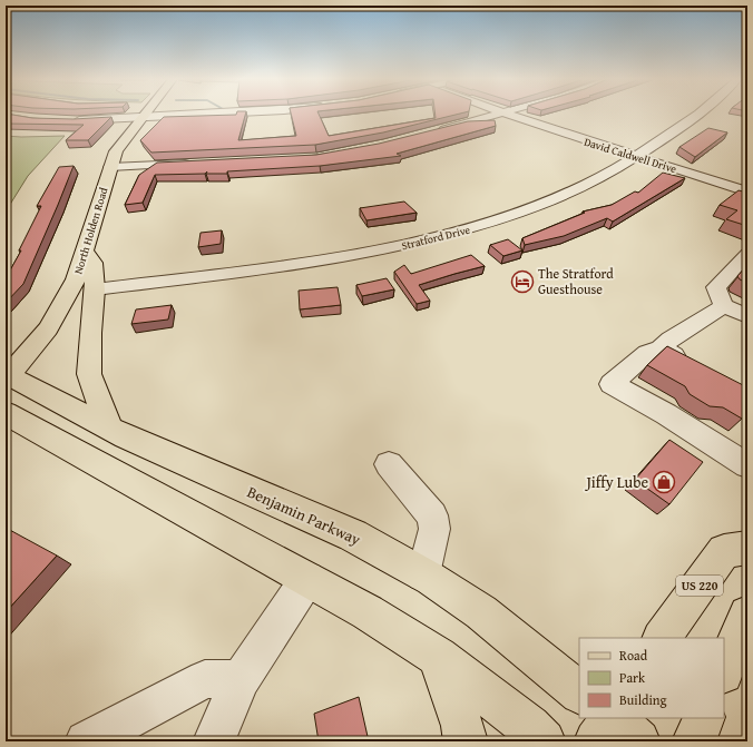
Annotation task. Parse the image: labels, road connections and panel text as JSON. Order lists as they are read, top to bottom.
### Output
{
  "streets": {
    "main road": ["North Holden Road", "Benjamin Parkway", "US 220"],
    "street": ["David Caldwell Drive", "Stratford Drive"]
  },
  "crossings": [
    ["David Caldwell Drive", "Stratford Drive"],
    ["North Holden Road", "Benjamin Parkway"]
  ],
  "places": {
    "hotel": ["The Stratford Guesthouse"],
    "shop": ["Jiffy Lube"]
  },
  "legend": ["Road", "Park", "Building"]
}
